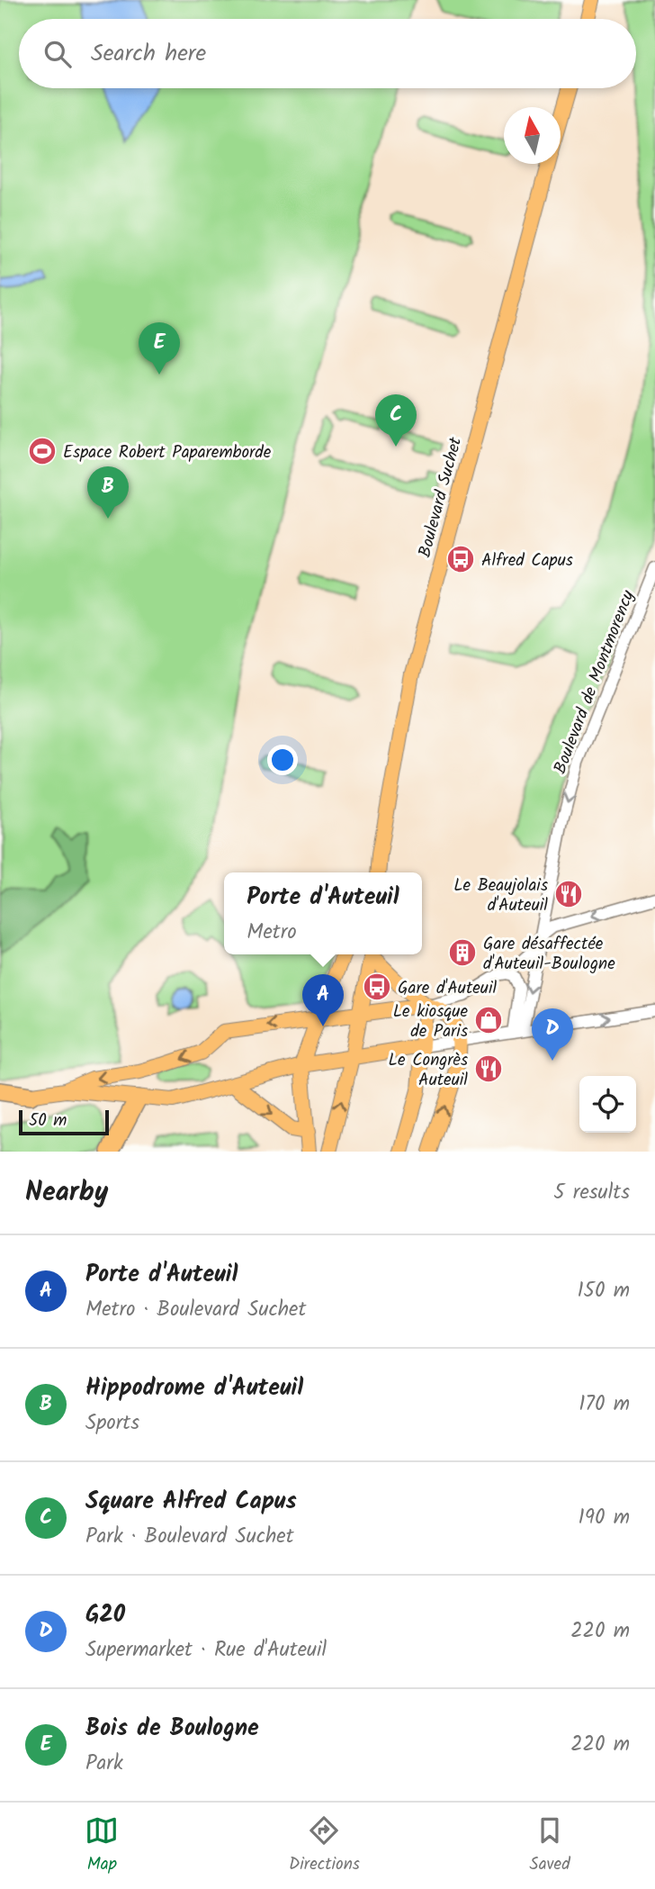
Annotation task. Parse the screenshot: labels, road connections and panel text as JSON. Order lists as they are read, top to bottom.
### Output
{
  "streets": {
    "main road": ["Boulevard Suchet"],
    "street": ["Boulevard de Montmorency"]
  },
  "one_way": ["Boulevard de Montmorency"],
  "places": {
    "sports": ["Espace Robert Paparemborde"],
    "bus stop": ["Alfred Capus", "Gare d'Auteuil"],
    "restaurant": ["Le Beaujolais d'Auteuil", "Le Congrès Auteuil"],
    "building": ["Gare désaffectée d'Auteuil-Boulogne"],
    "shop": ["Le kiosque de Paris"]
  },
  "scale_bar": "50 m",
  "north": "top",
  "page": {
    "search": "Search here",
    "pins": [
      "E",
      "C",
      "B",
      "A",
      "D"
    ],
    "popup": ["Porte d'Auteuil", "Metro"],
    "scale": "50 m",
    "heading": ["Nearby", "5 results"],
    "list": [
      {
        "mark": "A",
        "name": "Porte d'Auteuil",
        "note": "Metro · Boulevard Suchet",
        "value": "150 m"
      },
      {
        "mark": "B",
        "name": "Hippodrome d'Auteuil",
        "note": "Sports",
        "value": "170 m"
      },
      {
        "mark": "C",
        "name": "Square Alfred Capus",
        "note": "Park · Boulevard Suchet",
        "value": "190 m"
      },
      {
        "mark": "D",
        "name": "G20",
        "note": "Supermarket · Rue d'Auteuil",
        "value": "220 m"
      },
      {
        "mark": "E",
        "name": "Bois de Boulogne",
        "note": "Park",
        "value": "220 m"
      }
    ],
    "nav": ["Map", "Directions", "Saved"]
  }
}
